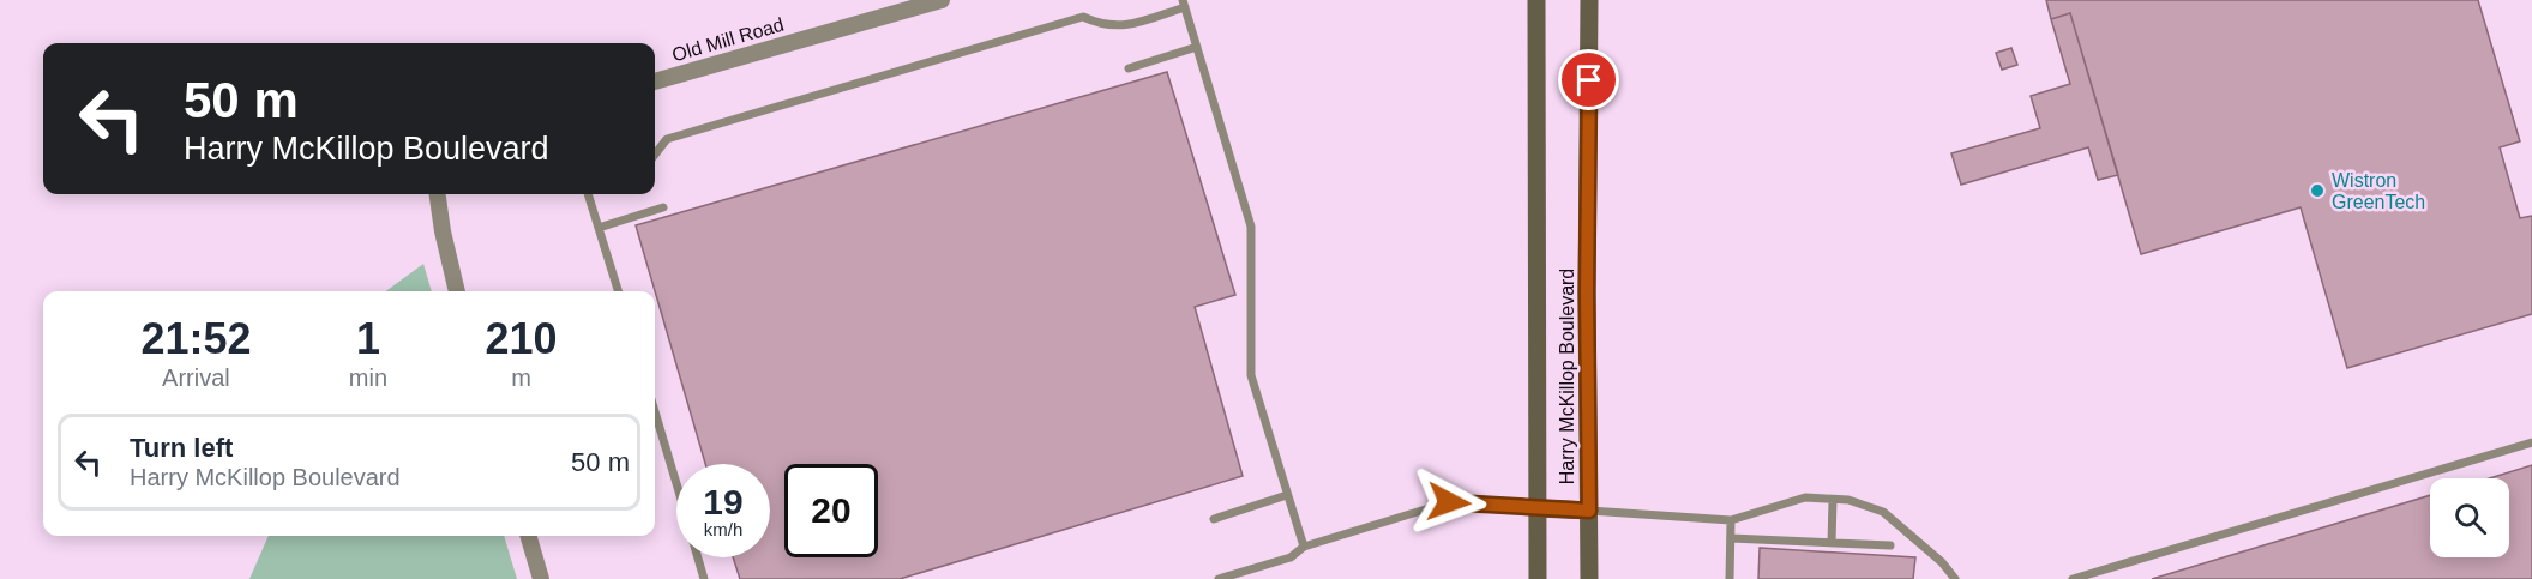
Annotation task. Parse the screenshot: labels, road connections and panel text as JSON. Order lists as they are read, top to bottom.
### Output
{
  "streets": {
    "main road": ["Harry McKillop Boulevard"],
    "street": ["Old Mill Road"]
  },
  "places": ["Wistron GreenTech"],
  "page": {
    "turn": ["50 m", "Harry McKillop Boulevard"],
    "eta": [
      "21:52",
      "Arrival",
      "1",
      "min",
      "210",
      "m"
    ],
    "list": [
      {
        "name": "Turn left",
        "note": "Harry McKillop Boulevard",
        "value": "50 m"
      }
    ],
    "speed": "19 km/h",
    "limit": "20"
  }
}
